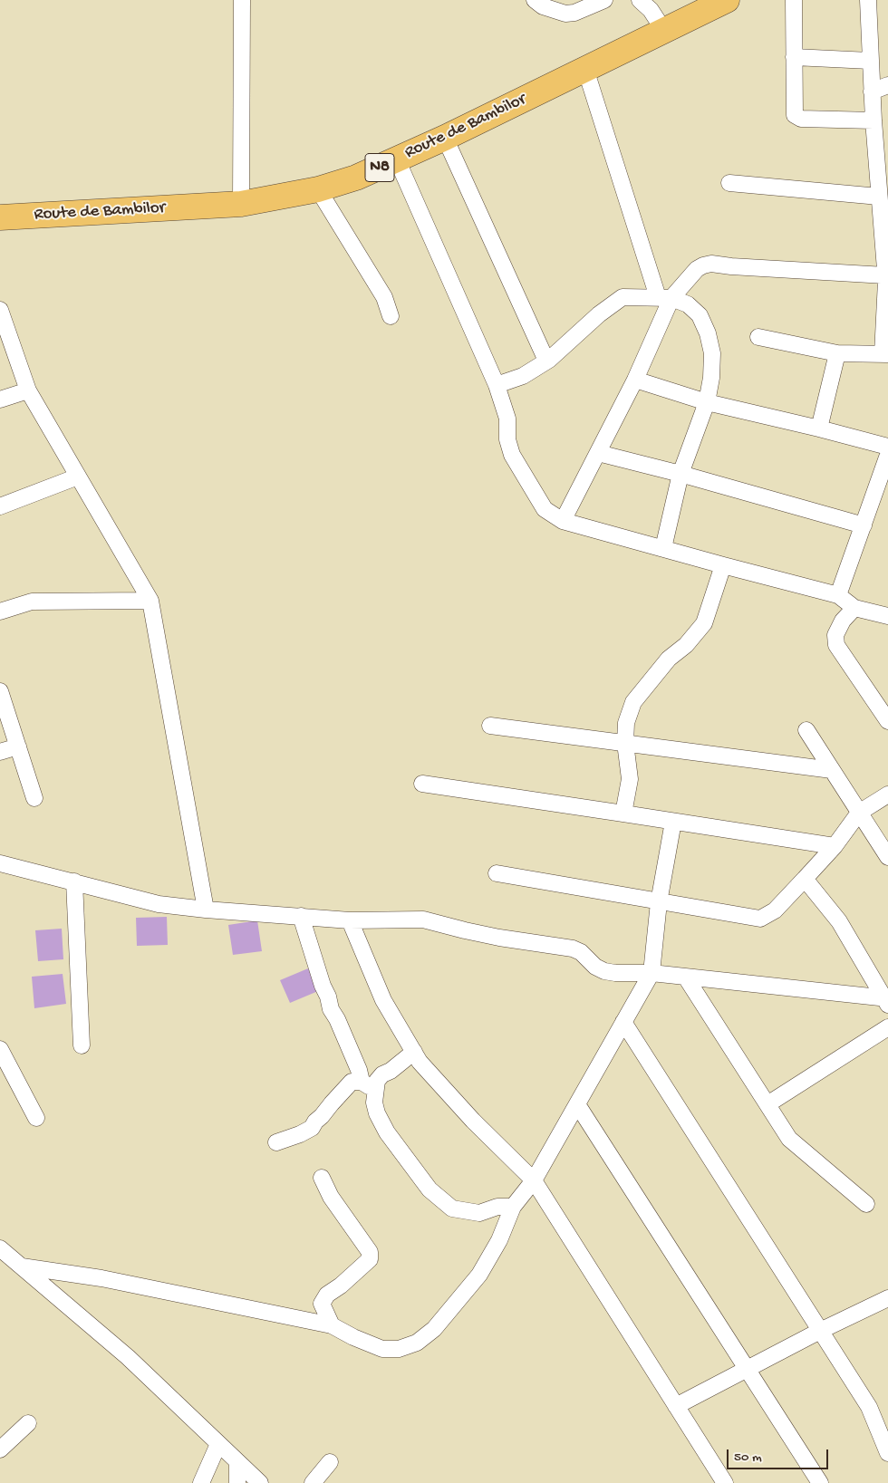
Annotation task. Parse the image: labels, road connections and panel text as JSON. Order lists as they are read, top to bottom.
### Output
{
  "streets": {
    "main road": ["Route de Bambilor", "N8"]
  },
  "scale_bar": "50 m"
}
